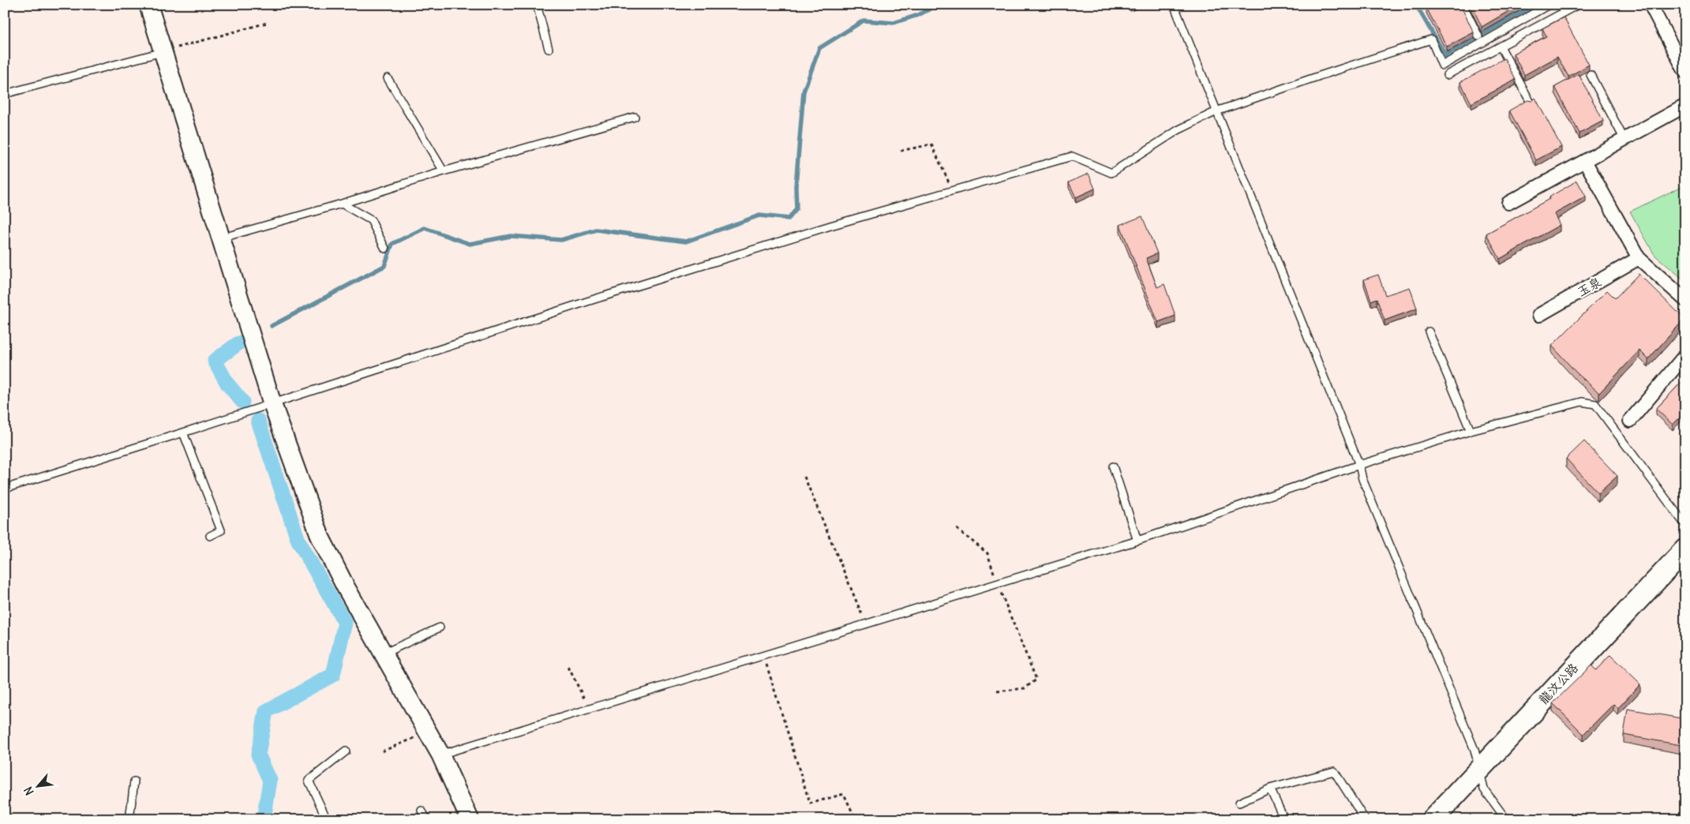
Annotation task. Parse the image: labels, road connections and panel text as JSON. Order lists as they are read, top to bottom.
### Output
{
  "streets": {
    "main road": ["龍汶公路"],
    "street": ["玉泉"]
  },
  "north": "bottom left"
}
